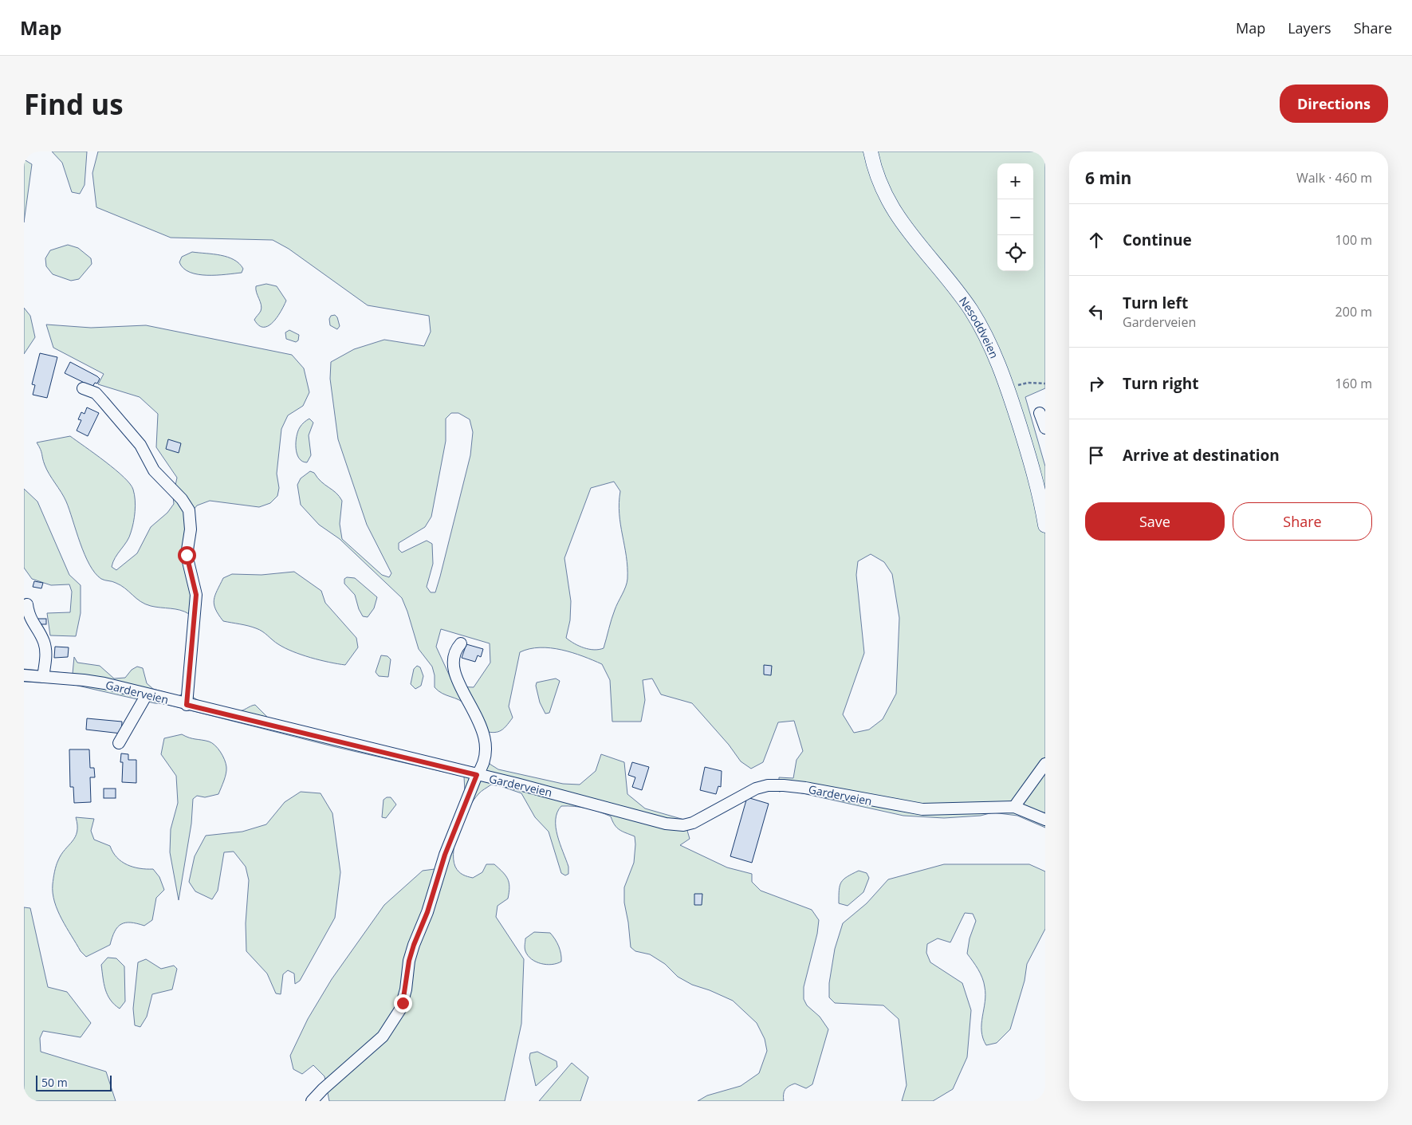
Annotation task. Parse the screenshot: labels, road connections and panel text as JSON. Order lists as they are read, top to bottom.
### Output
{
  "streets": {
    "main road": ["Nesoddveien"],
    "street": ["Garderveien"]
  },
  "scale_bar": "50 m",
  "page": {
    "header": "Map",
    "nav": ["Map", "Layers", "Share"],
    "buttons": [
      "Directions",
      ["Save", "Share"]
    ],
    "title": "Find us",
    "heading": ["6 min", "Walk · 460 m"],
    "map_buttons": ["+", "−"],
    "list": [
      ["Continue", "100 m"],
      ["Turn left", "Garderveien", "200 m"],
      ["Turn right", "160 m"],
      "Arrive at destination"
    ],
    "scale": "50 m"
  }
}
